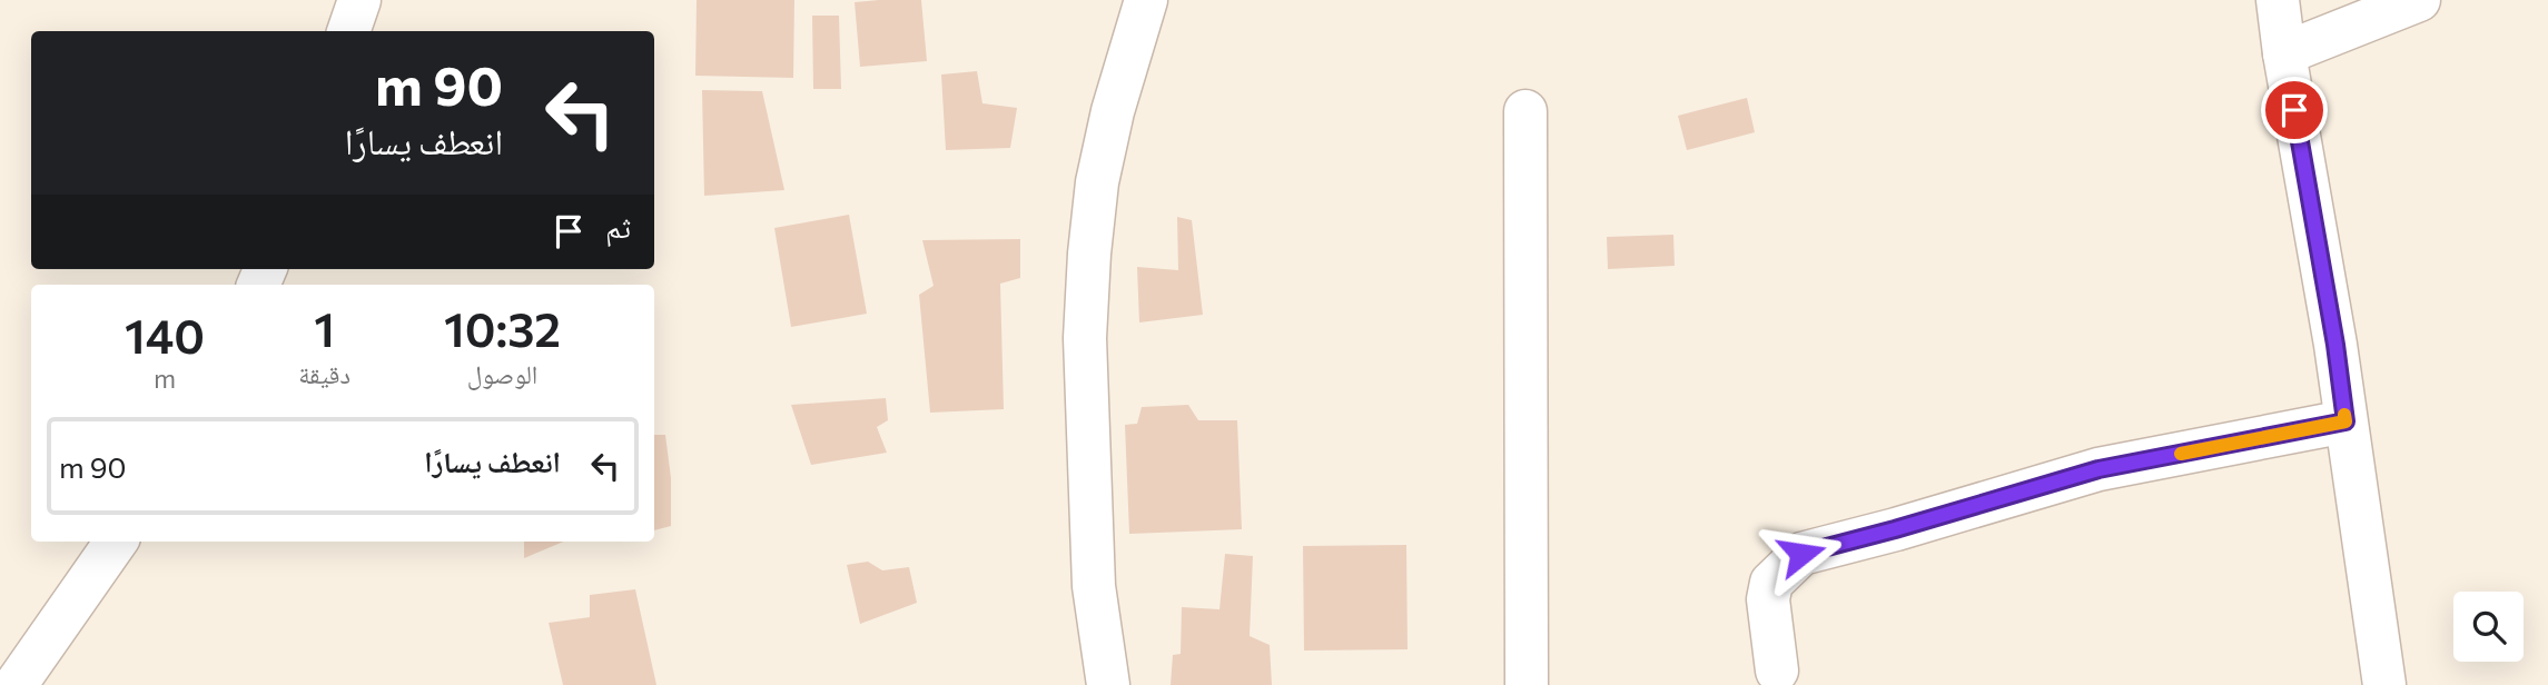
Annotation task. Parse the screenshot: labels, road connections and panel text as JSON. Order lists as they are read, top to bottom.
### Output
{
  "page": {
    "turn": ["90 m", "انعطف يسارًا"],
    "then": "ثم",
    "eta": [
      "10:32",
      "الوصول",
      "1",
      "دقيقة",
      "140",
      "m"
    ],
    "list": [
      {
        "name": "انعطف يسارًا",
        "value": "90 m"
      }
    ]
  }
}
